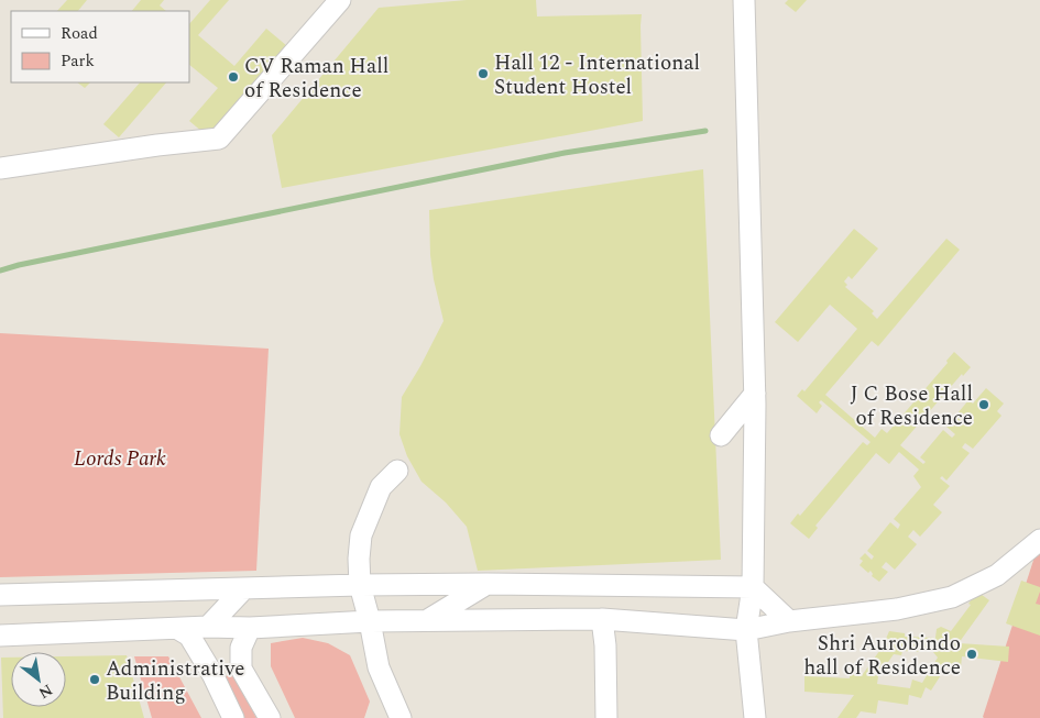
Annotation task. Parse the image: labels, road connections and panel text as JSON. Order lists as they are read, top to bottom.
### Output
{
  "parks": ["Lords Park"],
  "places": [
    "Hall 12 - International Student Hostel",
    "CV Raman Hall of Residence",
    "J C Bose Hall of Residence",
    "Shri Aurobindo hall of Residence",
    "Administrative Building"
  ],
  "legend": ["Road", "Park"],
  "north": "bottom right"
}
